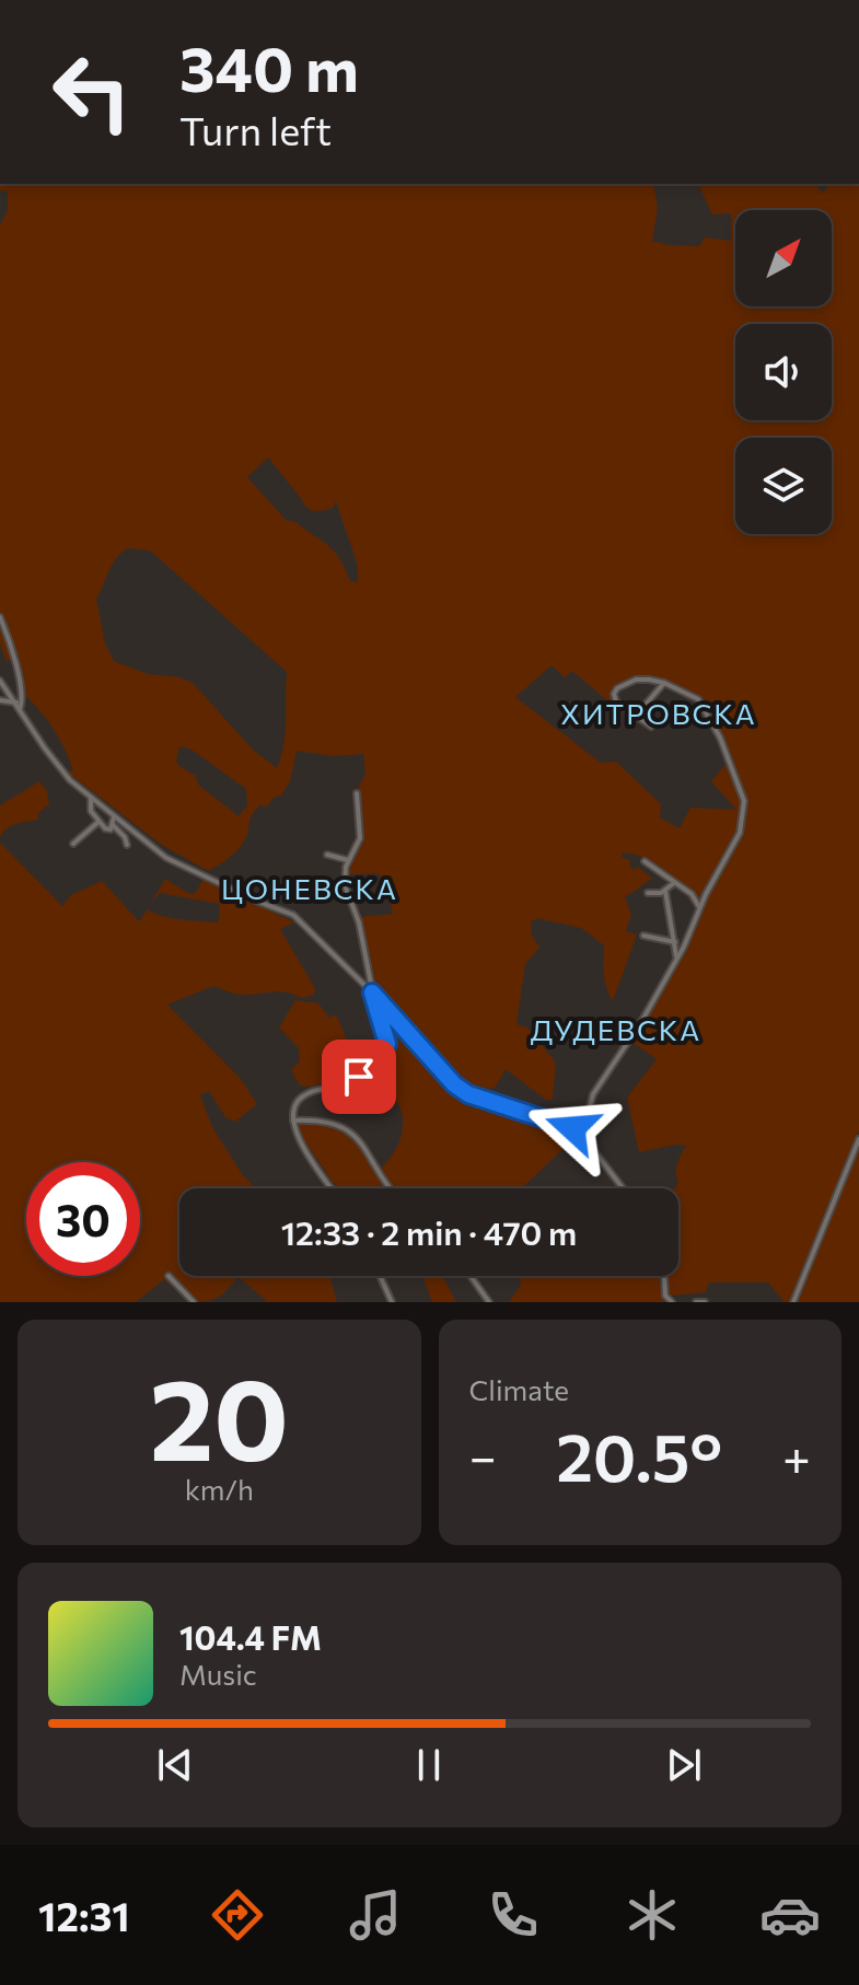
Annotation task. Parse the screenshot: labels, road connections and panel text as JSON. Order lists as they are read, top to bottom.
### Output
{
  "districts": ["ХИТРОВСКА", "ЦОНЕВСКА", "ДУДЕВСКА"],
  "north": "top right",
  "page": {
    "turn": ["340 m", "Turn left"],
    "limit": "30",
    "trip": "12:33 · 2 min · 470 m",
    "tile": [
      ["20", "km/h"],
      "Climate"
    ],
    "heat": ["−", "20.5°", "+"],
    "song": ["104.4 FM", "Music"],
    "tabs": "12:31"
  }
}
